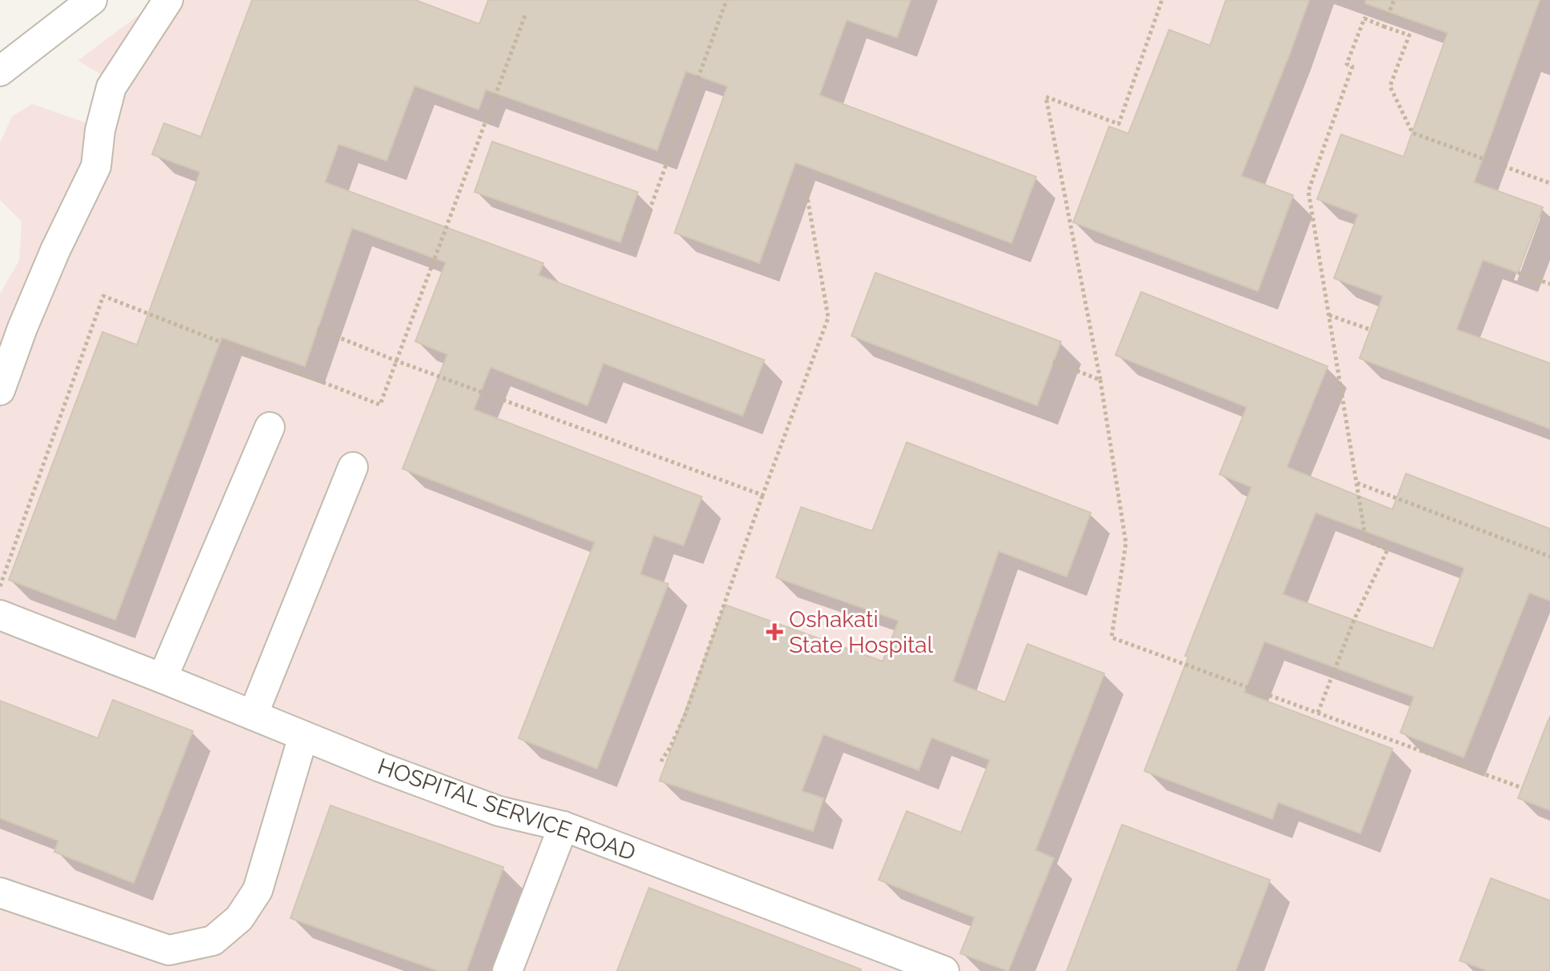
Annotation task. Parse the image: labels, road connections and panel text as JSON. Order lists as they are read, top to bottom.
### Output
{
  "streets": {
    "street": ["HOSPITAL SERVICE ROAD"]
  },
  "places": {
    "health": ["Oshakati State Hospital"]
  }
}
